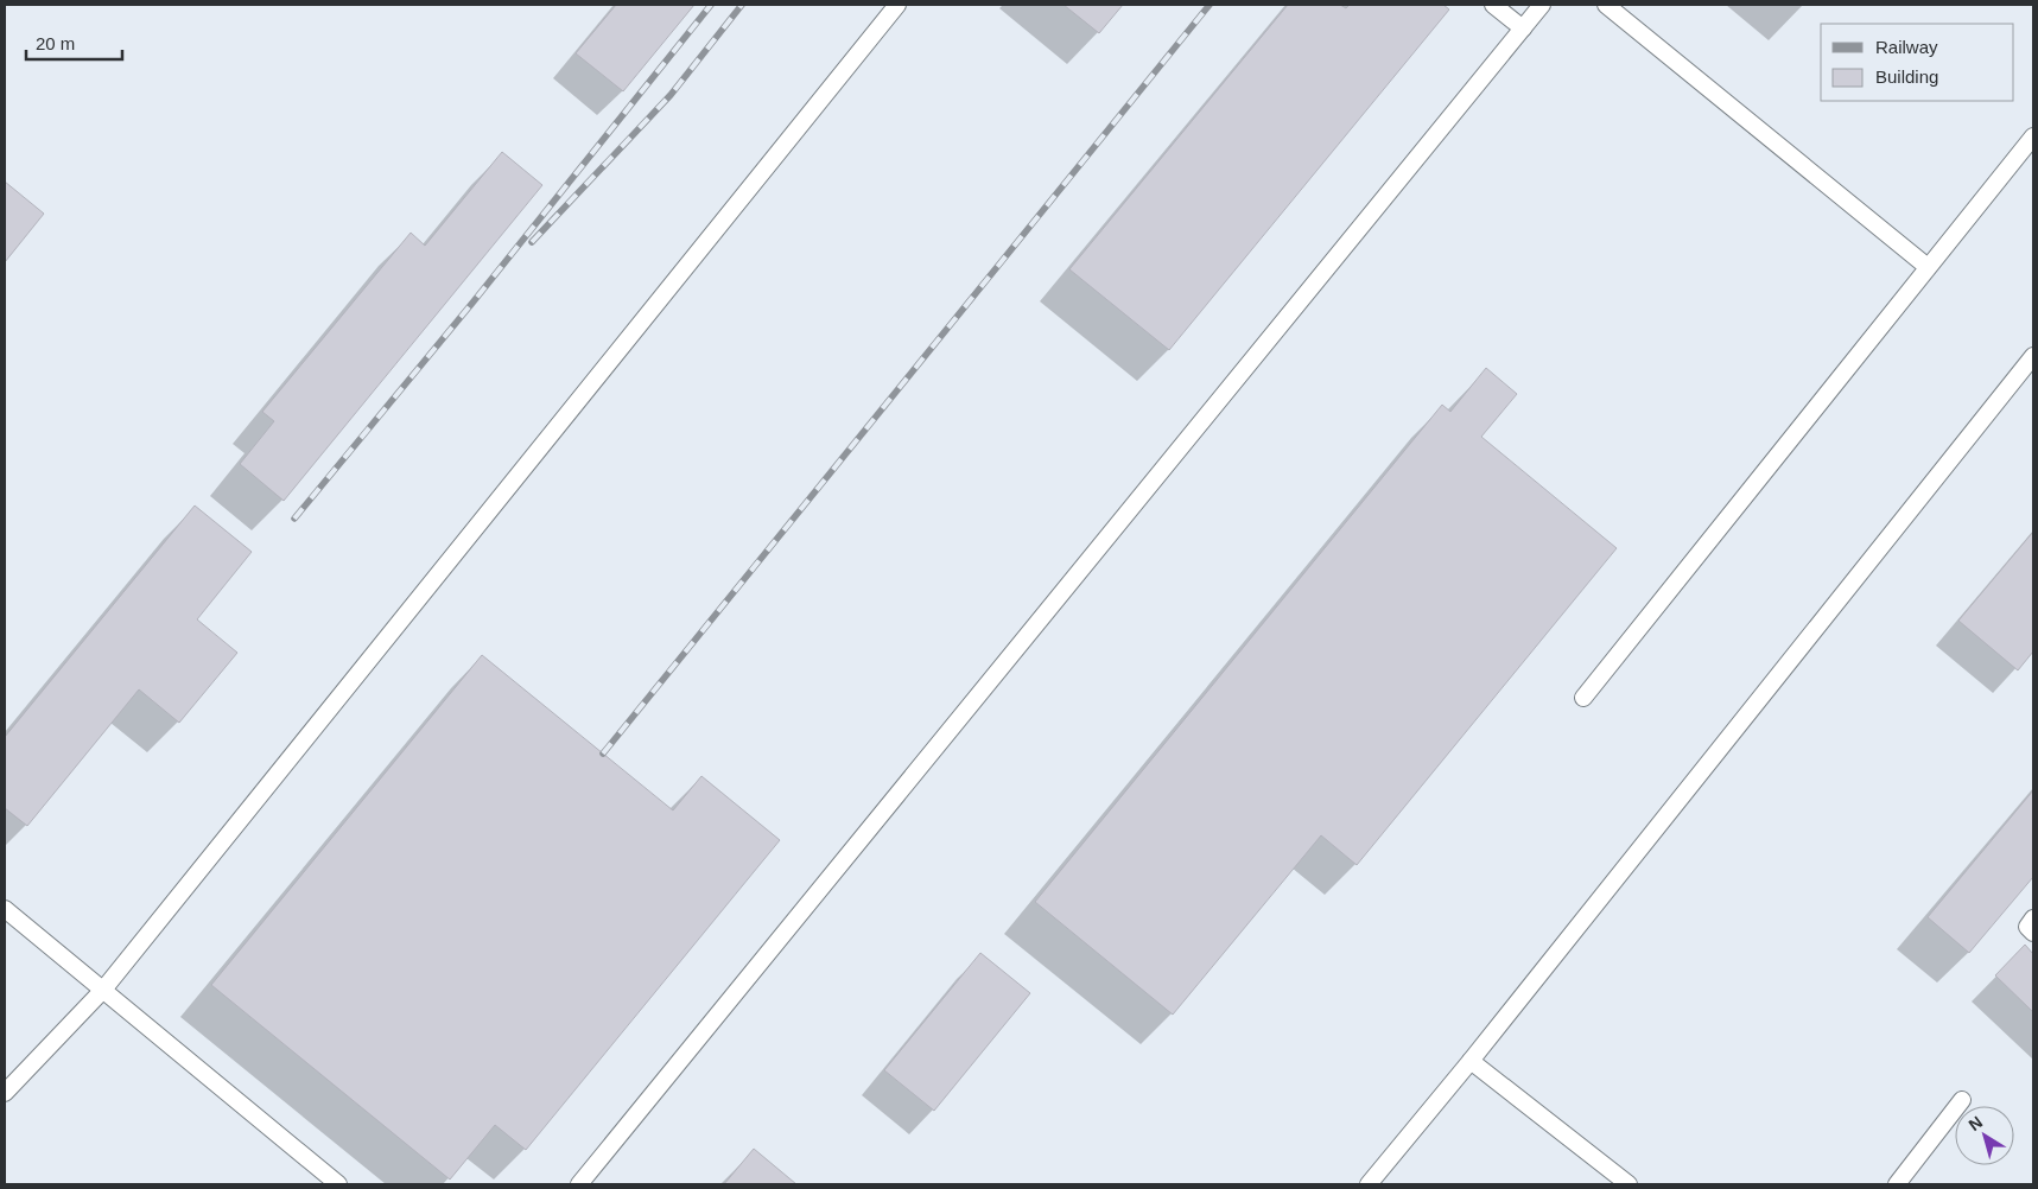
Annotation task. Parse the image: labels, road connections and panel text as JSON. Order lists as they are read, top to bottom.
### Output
{
  "legend": ["Railway", "Building"],
  "scale_bar": "20 m",
  "north": "top left"
}
